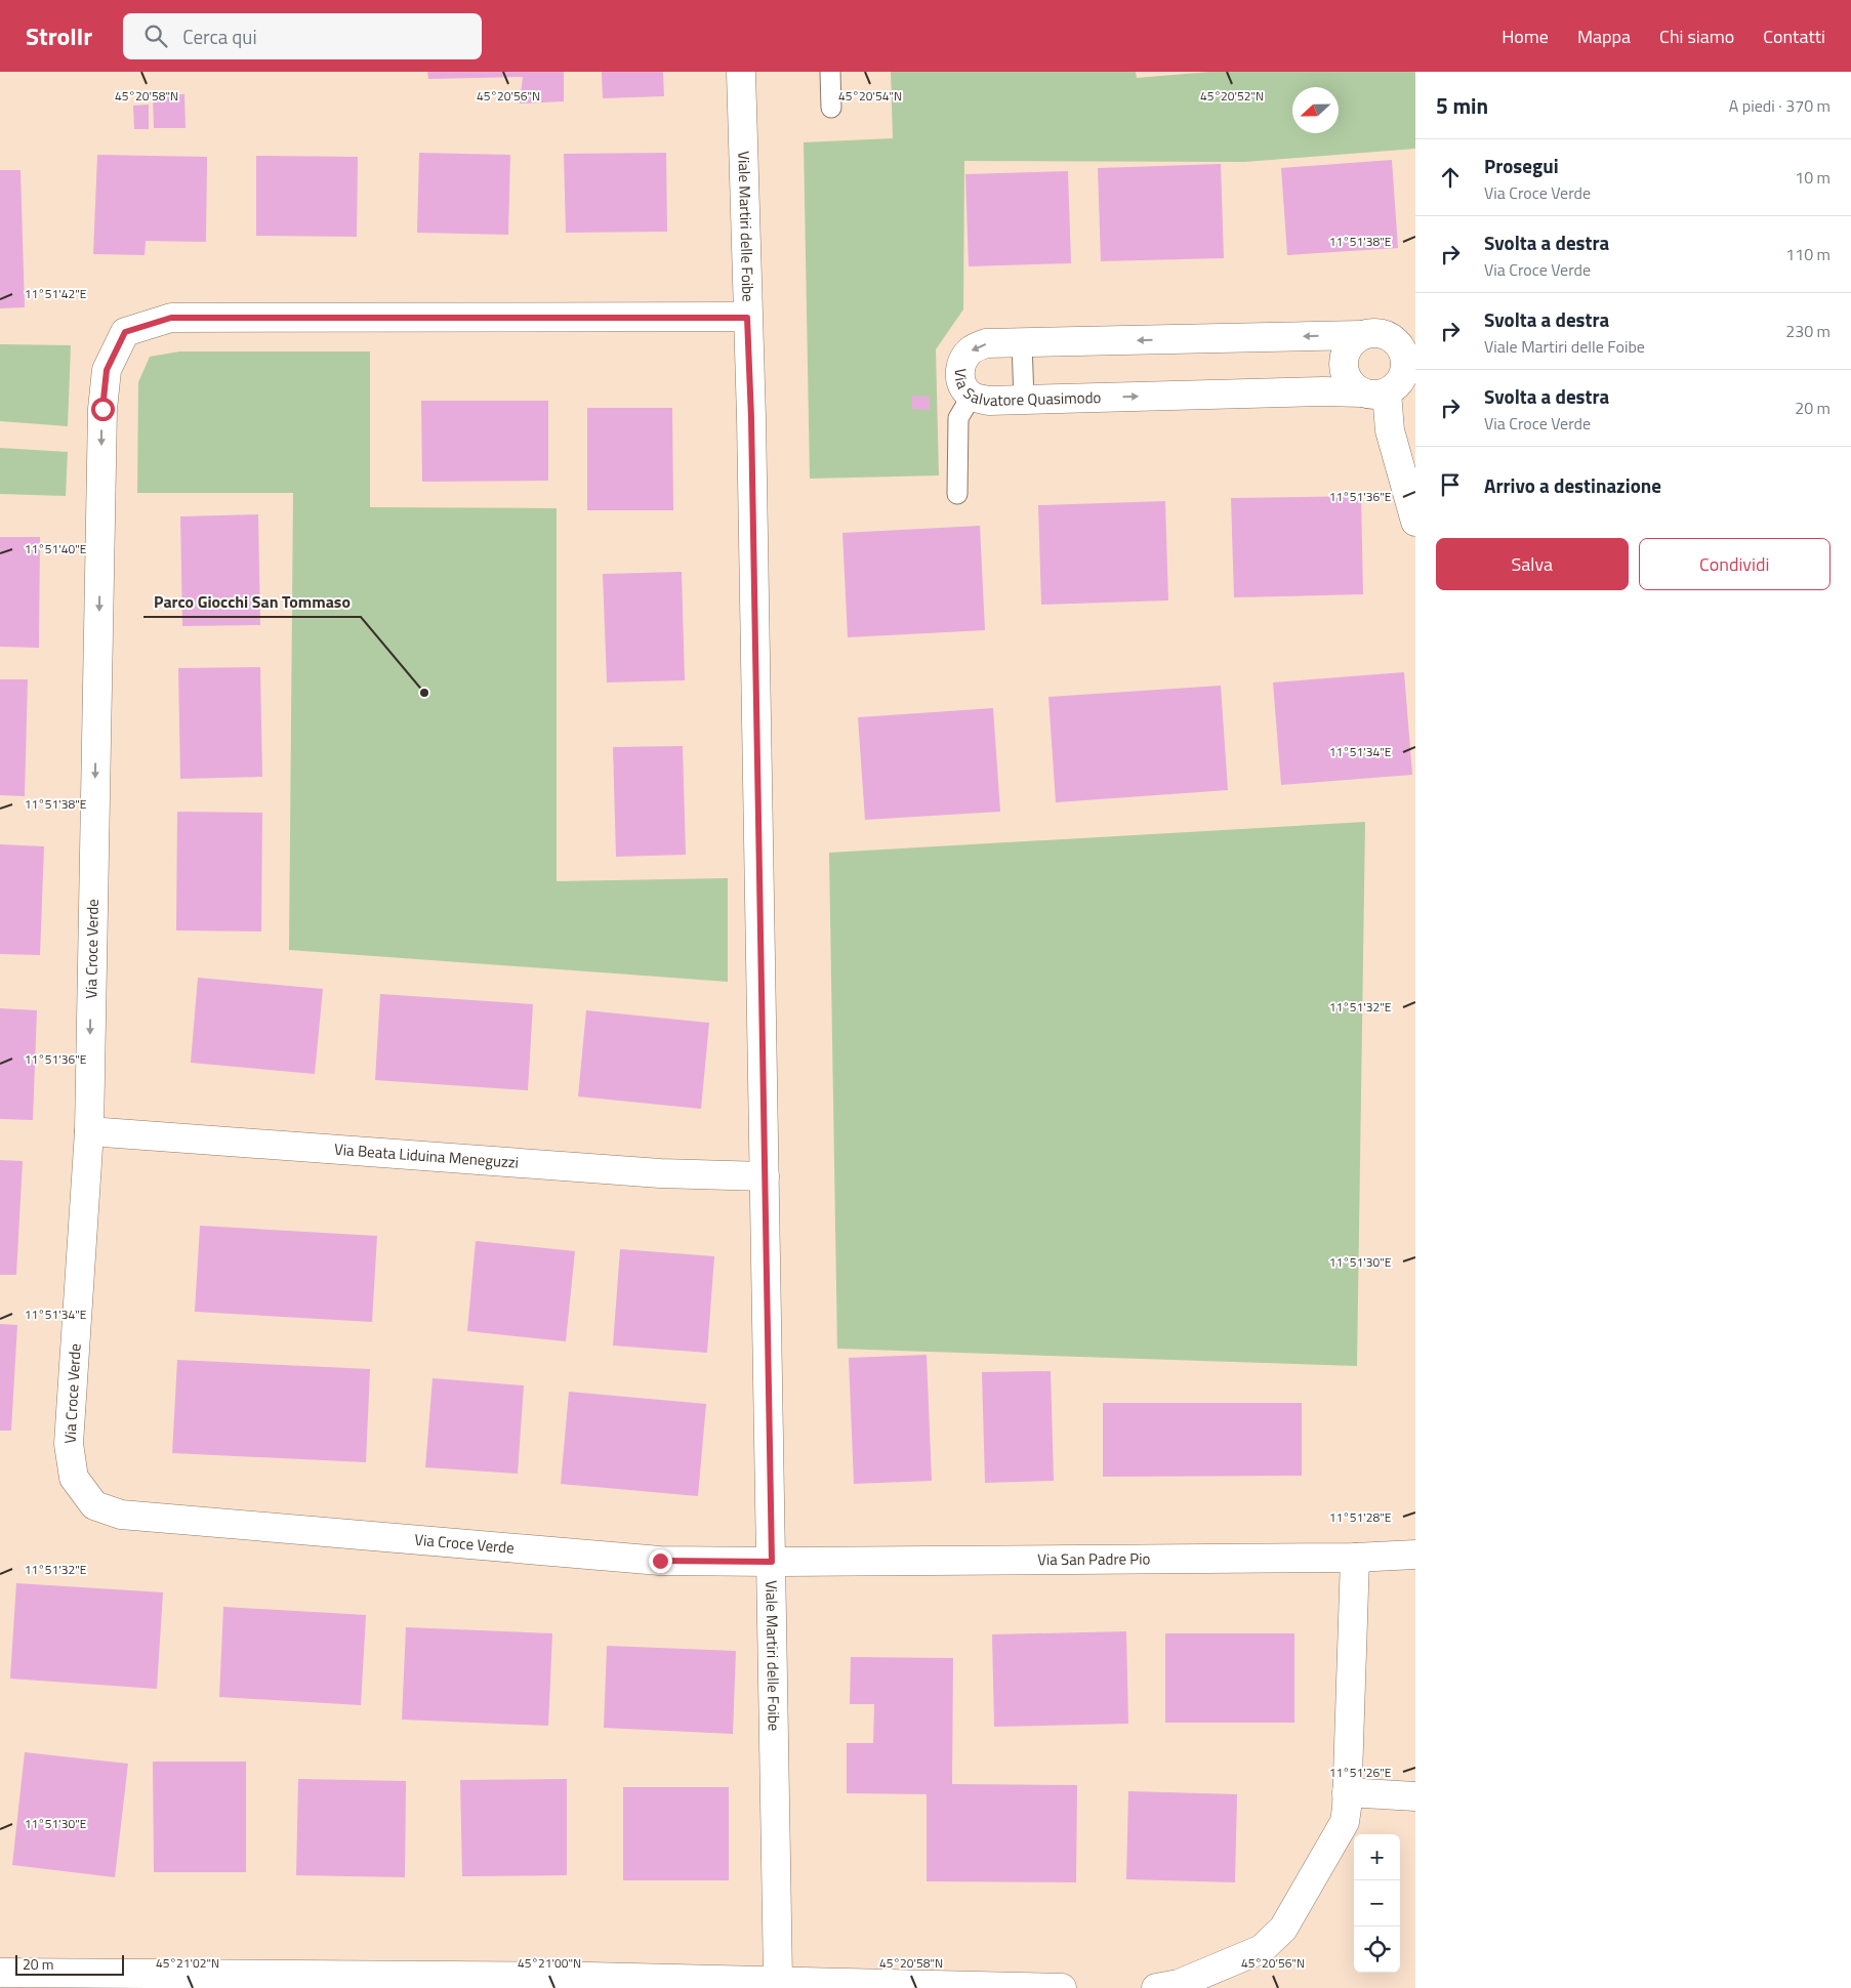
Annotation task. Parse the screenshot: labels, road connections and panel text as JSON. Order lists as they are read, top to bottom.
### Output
{
  "streets": {
    "street": [
      "Viale Martiri delle Foibe",
      "Via Salvatore Quasimodo",
      "Via Croce Verde",
      "Via Beata Liduina Meneguzzi",
      "Via San Padre Pio"
    ]
  },
  "crossings": [
    ["Viale Martiri delle Foibe", "Via Croce Verde"],
    ["Viale Martiri delle Foibe", "Via Beata Liduina Meneguzzi"],
    ["Viale Martiri delle Foibe", "Via San Padre Pio"],
    ["Via Croce Verde", "Via Beata Liduina Meneguzzi"],
    ["Via Croce Verde", "Via San Padre Pio"]
  ],
  "places": ["Parco Giocchi San Tommaso"],
  "scale_bar": "20 m",
  "north": "left",
  "page": {
    "header": "Strollr",
    "search": "Cerca qui",
    "nav": [
      "Home",
      "Mappa",
      "Chi siamo",
      "Contatti"
    ],
    "heading": ["5 min", "A piedi · 370 m"],
    "list": [
      ["Prosegui", "Via Croce Verde", "10 m"],
      ["Svolta a destra", "Via Croce Verde", "110 m"],
      ["Svolta a destra", "Viale Martiri delle Foibe", "230 m"],
      ["Svolta a destra", "Via Croce Verde", "20 m"],
      "Arrivo a destinazione"
    ],
    "buttons": ["Salva", "Condividi"],
    "map_buttons": ["+", "−"],
    "scale": "20 m"
  },
  "coordinates": [
    "45°20'58\"N",
    "45°20'56\"N",
    "45°20'54\"N",
    "45°20'52\"N",
    "11°51'38\"E",
    "11°51'42\"E",
    "11°51'36\"E",
    "11°51'40\"E",
    "11°51'34\"E",
    "11°51'32\"E",
    "11°51'30\"E",
    "11°51'28\"E",
    "11°51'26\"E",
    "45°21'02\"N",
    "45°21'00\"N"
  ]
}
